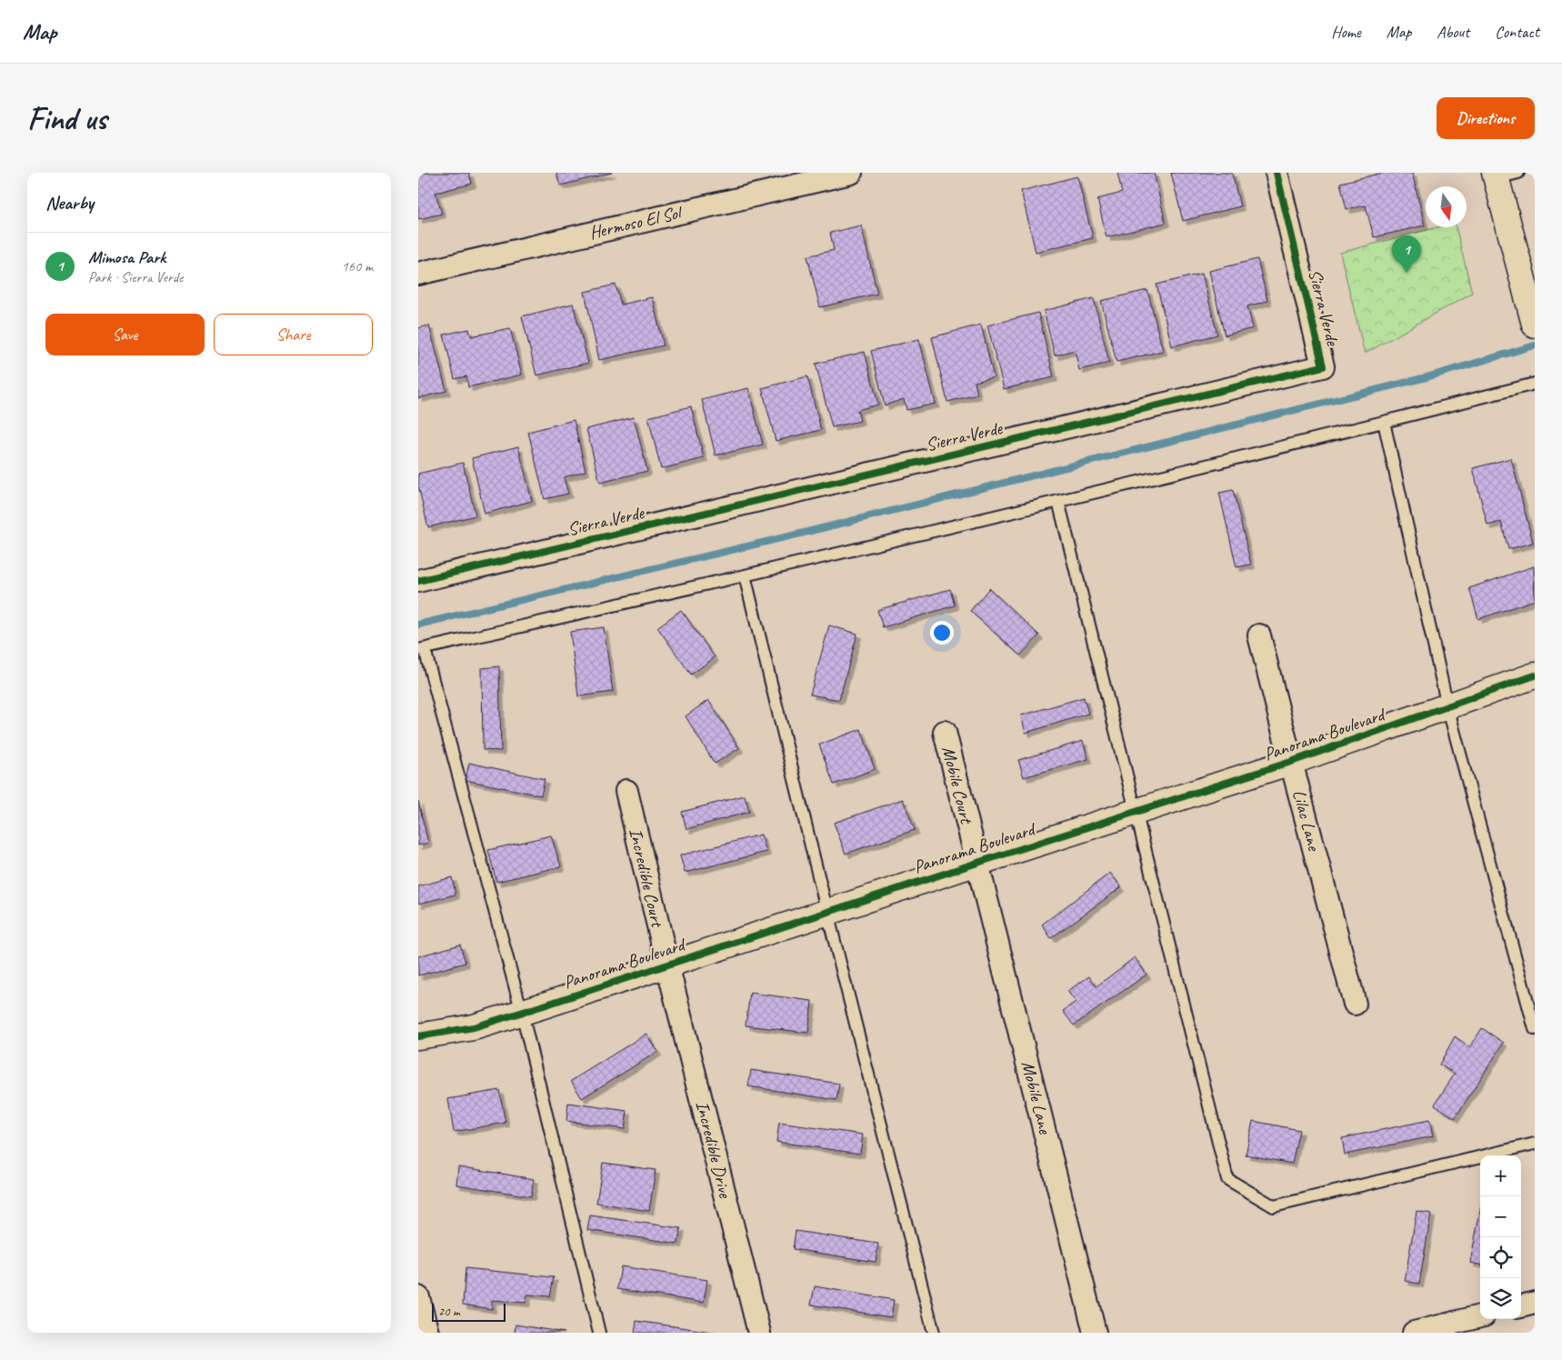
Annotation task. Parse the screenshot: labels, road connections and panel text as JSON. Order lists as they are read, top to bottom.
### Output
{
  "streets": {
    "street": [
      "Hermoso El Sol",
      "Sierra Verde",
      "Panorama Boulevard",
      "Mobile Court",
      "Lilac Lane",
      "Incredible Court",
      "Mobile Lane",
      "Incredible Drive"
    ]
  },
  "crossings": [
    ["Panorama Boulevard", "Mobile Court"],
    ["Panorama Boulevard", "Lilac Lane"],
    ["Panorama Boulevard", "Incredible Court"],
    ["Panorama Boulevard", "Mobile Lane"],
    ["Panorama Boulevard", "Incredible Drive"],
    ["Mobile Court", "Mobile Lane"],
    ["Incredible Court", "Incredible Drive"]
  ],
  "scale_bar": "20 m",
  "north": "bottom",
  "page": {
    "header": "Map",
    "nav": [
      "Home",
      "Map",
      "About",
      "Contact"
    ],
    "buttons": [
      "Directions",
      ["Save", "Share"]
    ],
    "title": "Find us",
    "heading": "Nearby",
    "list": [
      {
        "mark": "1",
        "name": "Mimosa Park",
        "note": "Park · Sierra Verde",
        "value": "160 m"
      }
    ],
    "pins": "1",
    "map_buttons": ["+", "−"],
    "scale": "20 m"
  }
}
